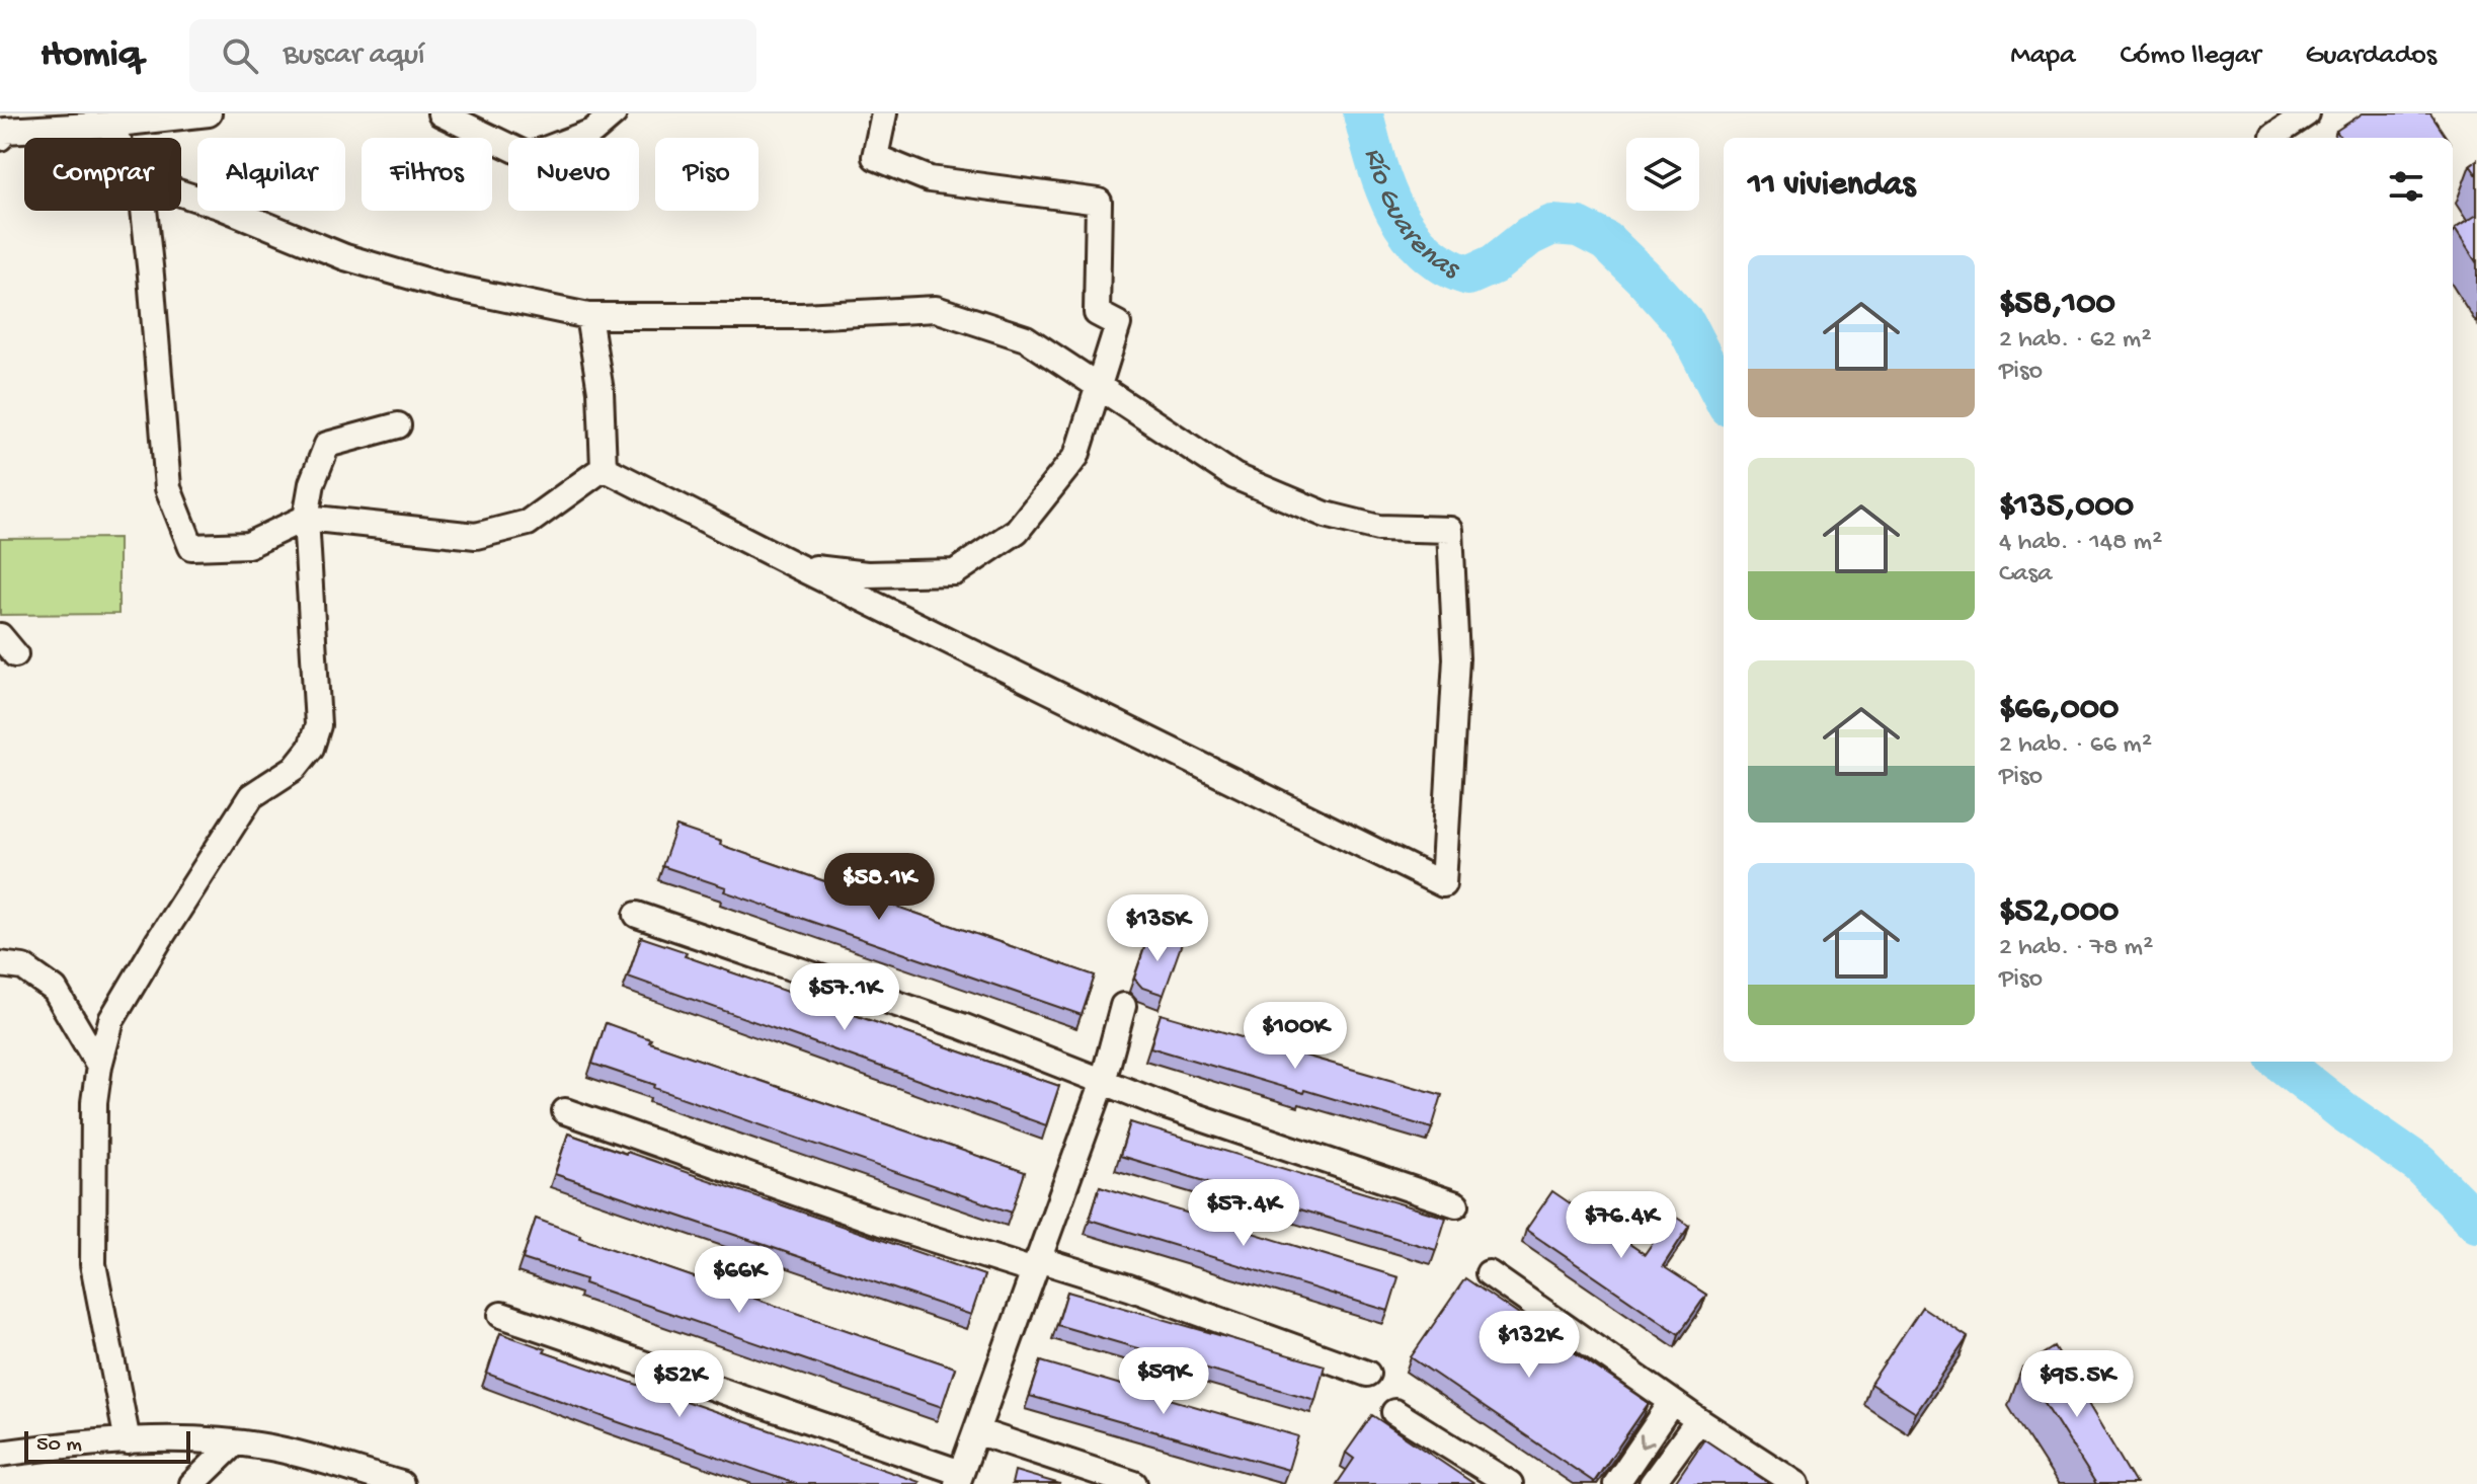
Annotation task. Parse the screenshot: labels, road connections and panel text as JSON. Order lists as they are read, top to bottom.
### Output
{
  "water": ["Río Guarenas"],
  "scale_bar": "50 m",
  "page": {
    "header": "Homiq",
    "search": "Buscar aquí",
    "nav": ["Mapa", "Cómo llegar", "Guardados"],
    "chip": [
      "Comprar",
      "Alquilar",
      "Filtros",
      "Nuevo",
      "Piso"
    ],
    "heading": "11 viviendas",
    "list": [
      {
        "name": "$58,100",
        "note": "2 hab. · 62 m² · Piso"
      },
      {
        "name": "$135,000",
        "note": "4 hab. · 148 m² · Casa"
      },
      {
        "name": "$66,000",
        "note": "2 hab. · 66 m² · Piso"
      },
      {
        "name": "$52,000",
        "note": "2 hab. · 78 m² · Piso"
      }
    ],
    "price": [
      "$58.1K",
      "$135K",
      "$57.1K",
      "$100K",
      "$57.4K",
      "$76.4K",
      "$66K",
      "$132K",
      "$59K",
      "$52K",
      "$95.5K"
    ],
    "scale": "50 m"
  }
}
